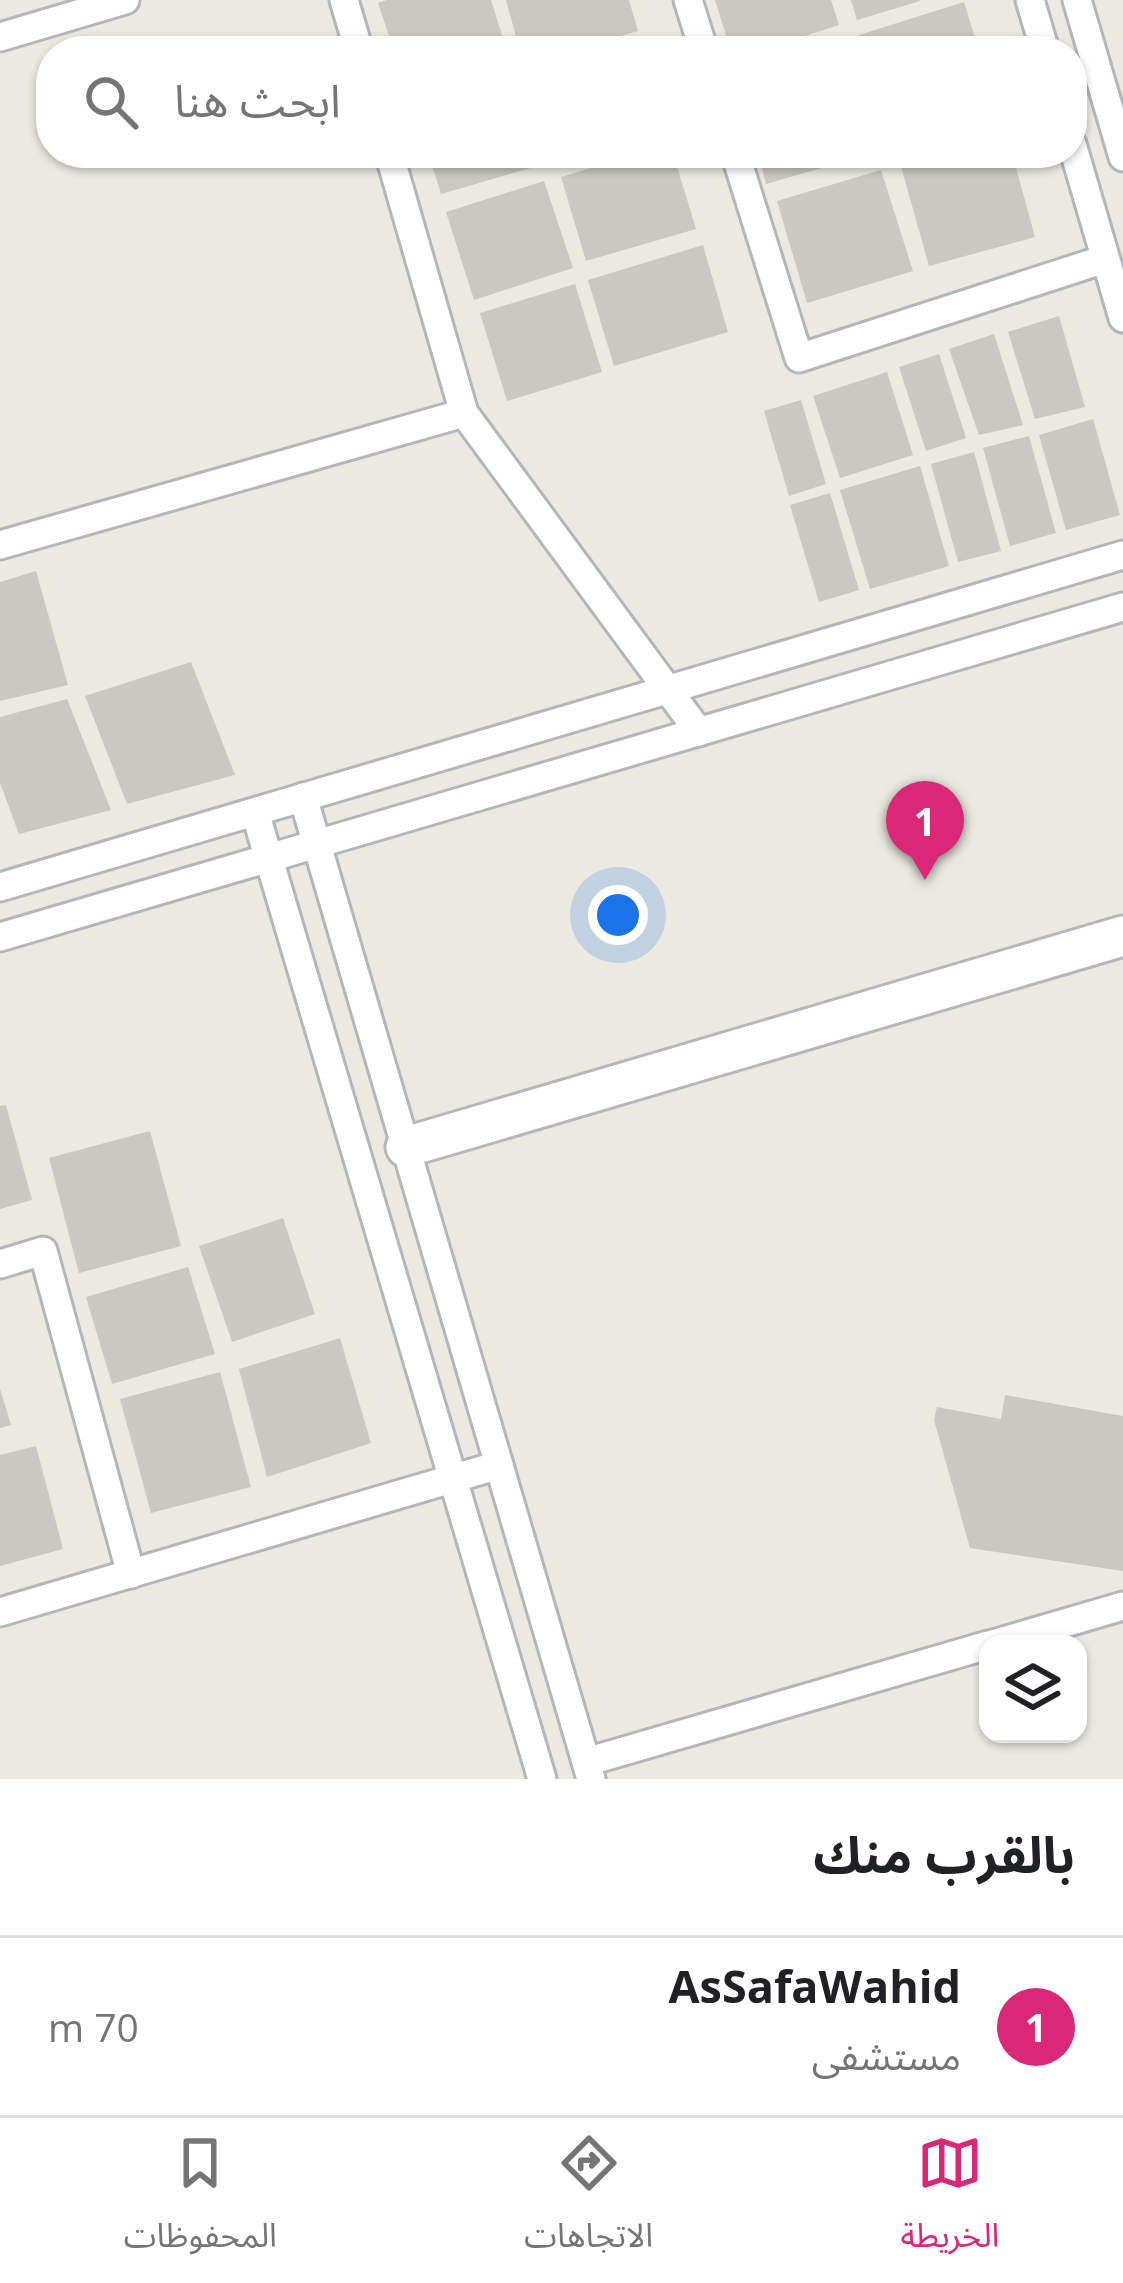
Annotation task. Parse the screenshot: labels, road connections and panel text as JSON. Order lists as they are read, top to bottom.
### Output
{
  "page": {
    "search": "ابحث هنا",
    "pins": "1",
    "heading": "بالقرب منك",
    "list": [
      {
        "mark": "1",
        "name": "AsSafaWahid",
        "note": "مستشفى",
        "value": "70 m"
      }
    ],
    "nav": ["الخريطة", "الاتجاهات", "المحفوظات"]
  }
}
